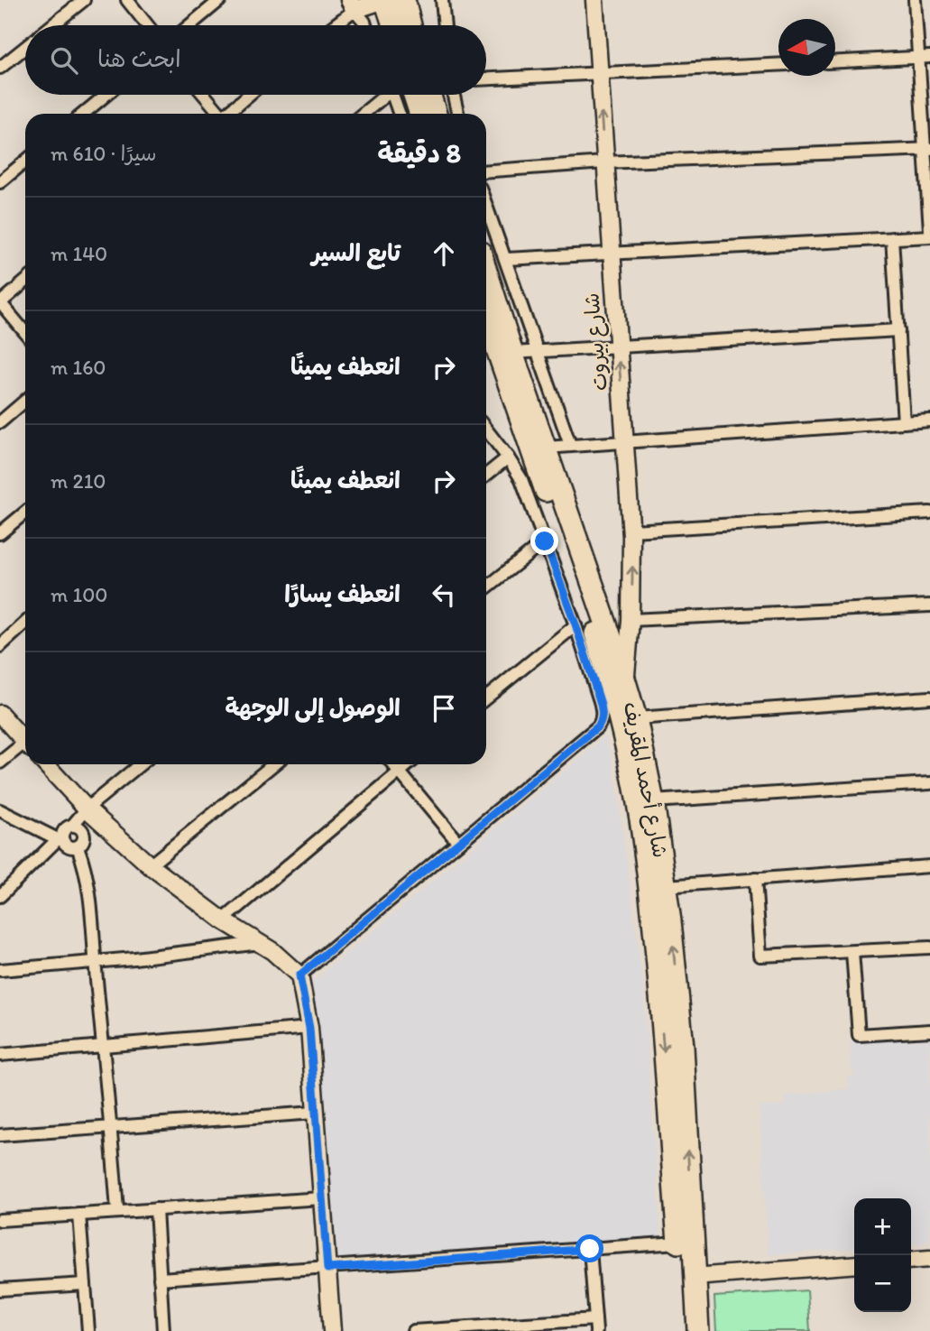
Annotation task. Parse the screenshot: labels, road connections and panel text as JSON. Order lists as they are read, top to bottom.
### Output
{
  "streets": {
    "highway": ["شارع أحمد المقريف"],
    "street": ["شارع بيروت"]
  },
  "crossings": [
    ["شارع بيروت", "شارع أحمد المقريف"]
  ],
  "north": "left",
  "page": {
    "search": "ابحث هنا",
    "heading": ["8 دقيقة", "سيرًا · 610 m"],
    "list": [
      ["تابع السير", "140 m"],
      ["انعطف يمينًا", "160 m"],
      ["انعطف يمينًا", "210 m"],
      ["انعطف يسارًا", "100 m"],
      "الوصول إلى الوجهة"
    ],
    "map_buttons": ["+", "−"]
  }
}
